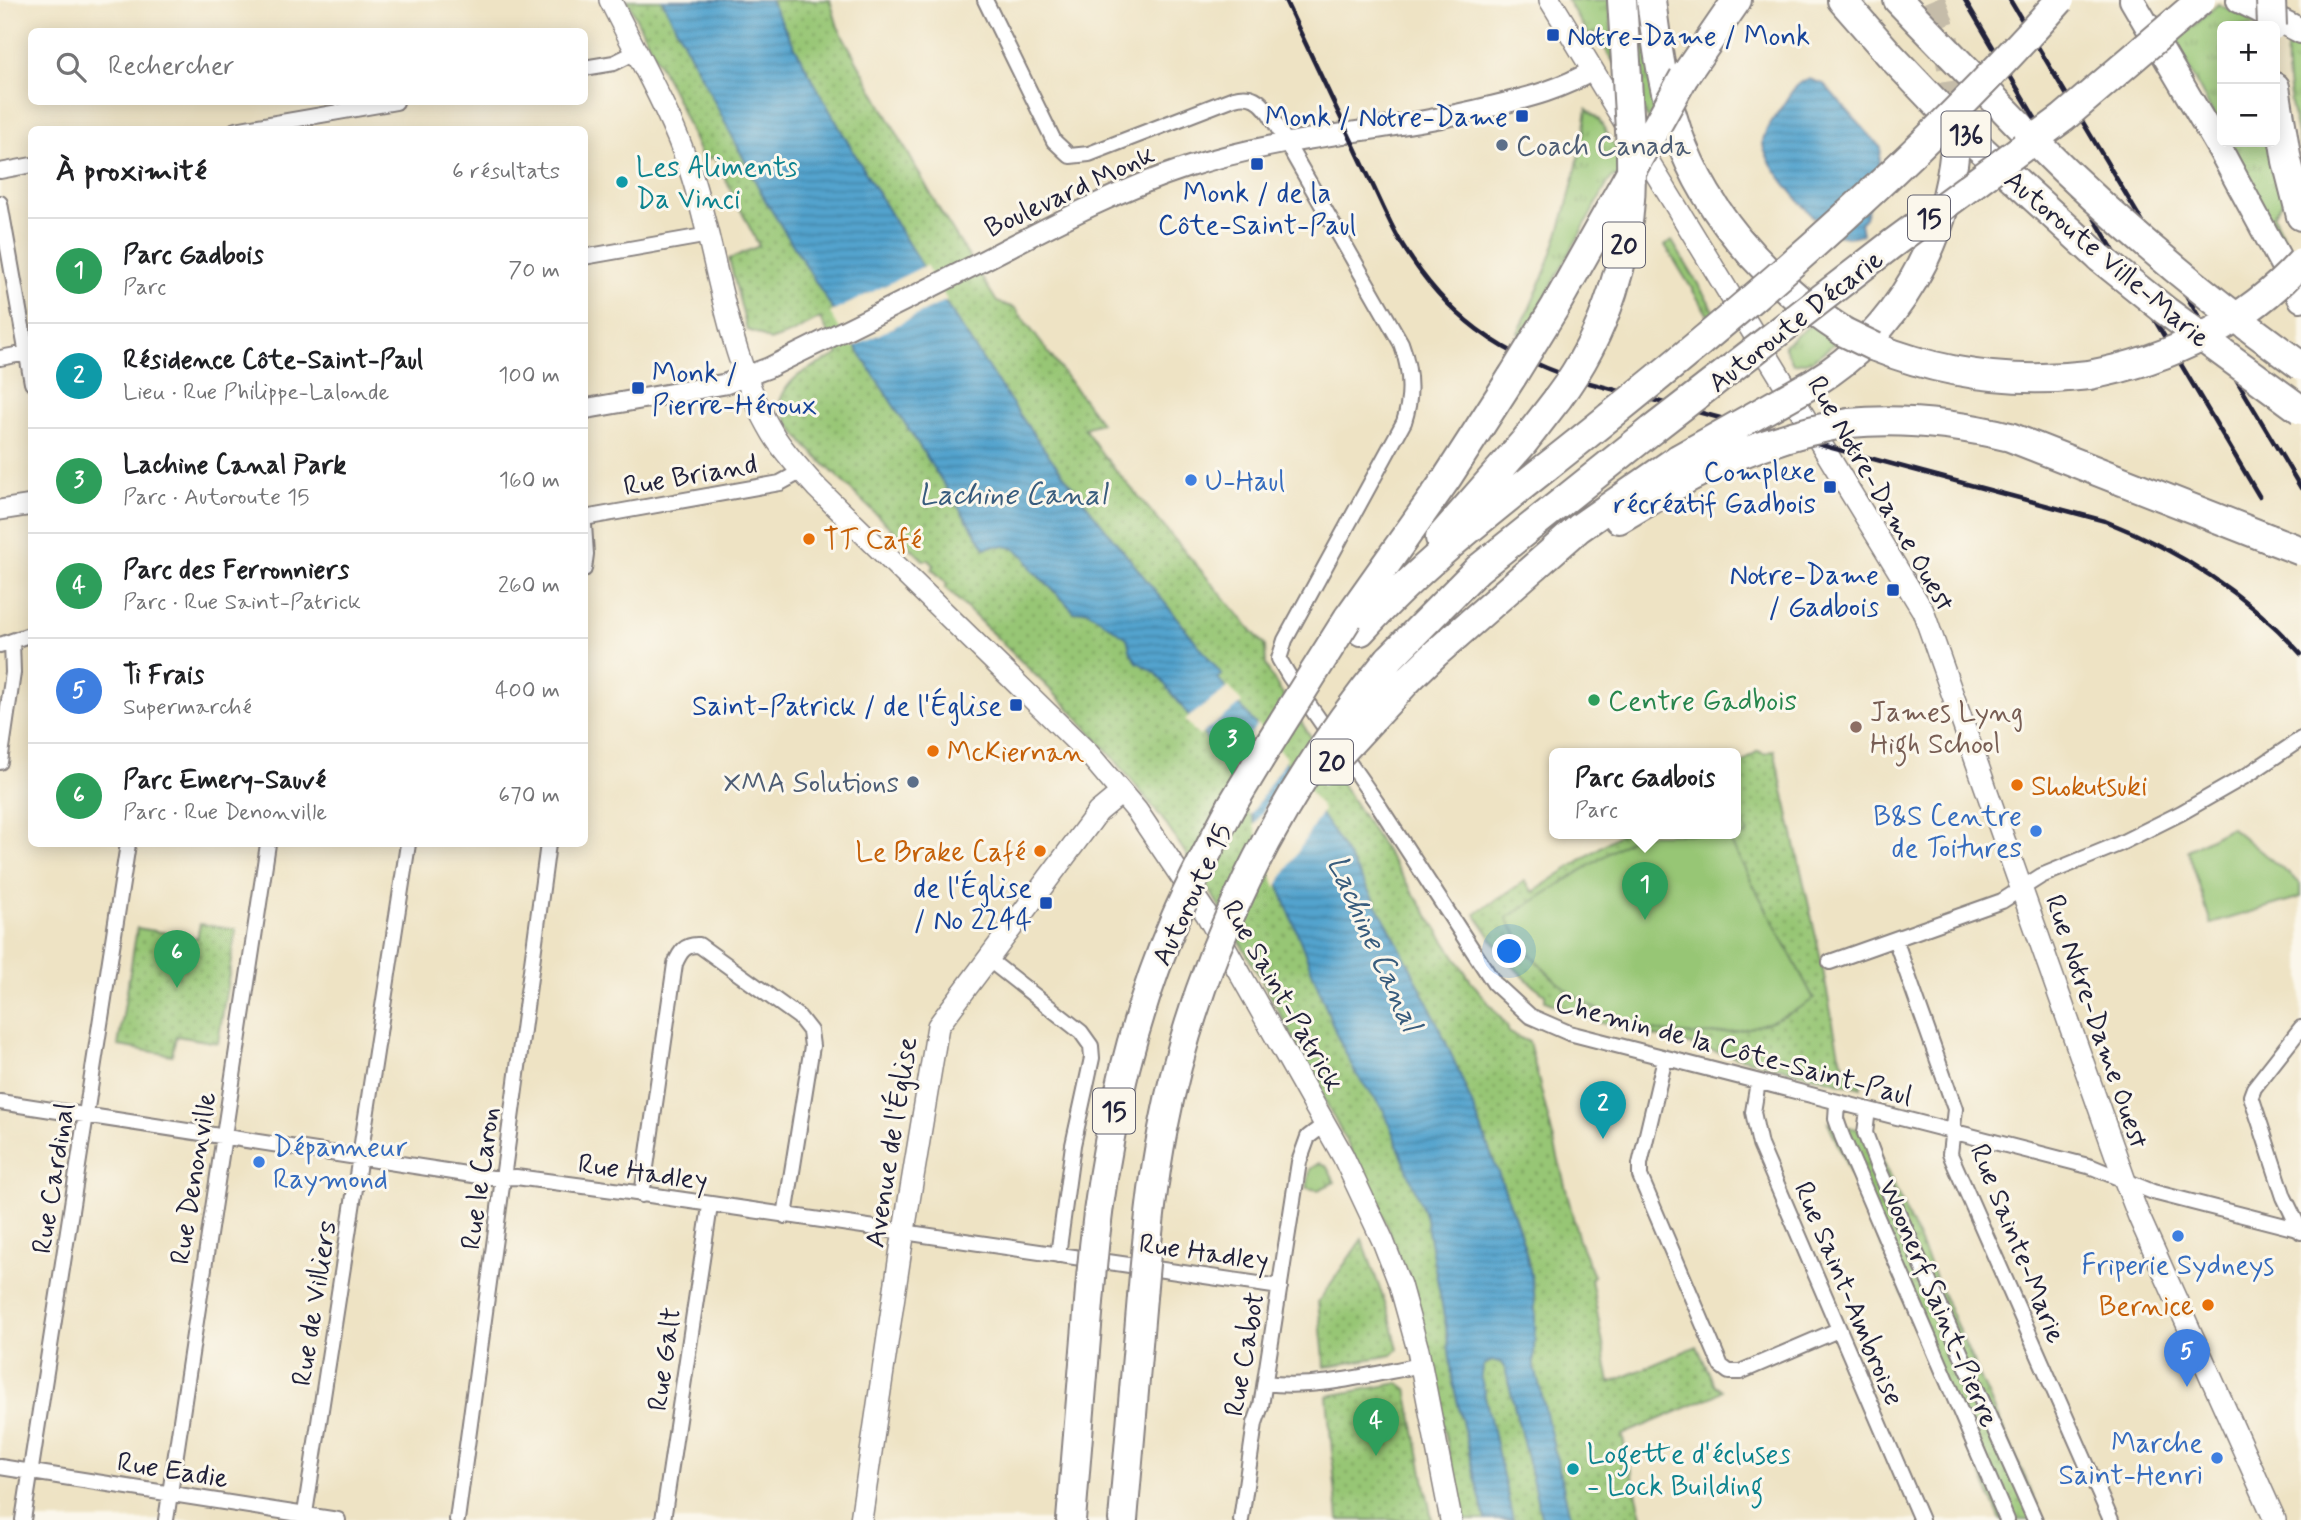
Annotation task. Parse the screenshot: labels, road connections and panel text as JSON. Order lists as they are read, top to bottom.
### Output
{
  "streets": {
    "highway": [
      "136",
      "15",
      "20",
      "Autoroute Ville-Marie",
      "Autoroute Décarie",
      "Autoroute 15"
    ],
    "main road": ["Rue Notre-Dame Ouest", "Rue Saint-Patrick", "Avenue de l'Église"],
    "street": [
      "Boulevard Monk",
      "Rue Briand",
      "Chemin de la Côte-Saint-Paul",
      "Rue Hadley",
      "Rue Cardinal",
      "Rue Denonville",
      "Rue le Caron",
      "Rue Sainte-Marie",
      "Rue Saint-Ambroise",
      "Rue de Villiers",
      "Woonerf Saint-Pierre",
      "Rue Cabot",
      "Rue Galt",
      "Rue Eadie"
    ]
  },
  "crossings": [
    ["Boulevard Monk", "Rue Notre-Dame Ouest"],
    ["Boulevard Monk", "Rue Saint-Patrick"],
    ["Boulevard Monk", "Chemin de la Côte-Saint-Paul"],
    ["15", "20"],
    ["15", "Autoroute Décarie"],
    ["15", "Autoroute 15"],
    ["20", "Autoroute Décarie"],
    ["20", "Autoroute 15"],
    ["Autoroute Décarie", "Autoroute 15"],
    ["Rue Briand", "Rue Saint-Patrick"],
    ["Rue Notre-Dame Ouest", "Chemin de la Côte-Saint-Paul"],
    ["Rue Saint-Patrick", "Avenue de l'Église"],
    ["Rue Saint-Patrick", "Rue Cabot"],
    ["Chemin de la Côte-Saint-Paul", "Rue Sainte-Marie"],
    ["Chemin de la Côte-Saint-Paul", "Rue Saint-Ambroise"],
    ["Chemin de la Côte-Saint-Paul", "Woonerf Saint-Pierre"],
    ["Avenue de l'Église", "Rue Hadley"],
    ["Rue Hadley", "Rue Cardinal"],
    ["Rue Hadley", "Rue Denonville"],
    ["Rue Hadley", "Rue le Caron"],
    ["Rue Hadley", "Rue de Villiers"],
    ["Rue Hadley", "Rue Cabot"],
    ["Rue Hadley", "Rue Galt"],
    ["Rue Cardinal", "Rue Eadie"],
    ["Rue Denonville", "Rue Eadie"],
    ["Rue de Villiers", "Rue Eadie"]
  ],
  "water": ["Lachine Canal"],
  "places": {
    "transit": [
      "Notre-Dame / Monk",
      "Monk / Notre-Dame",
      "Monk / de la Côte-Saint-Paul",
      "Monk / Pierre-Héroux",
      "Complexe récréatif Gadbois",
      "Notre-Dame / Gadbois",
      "Saint-Patrick / de l'Église",
      "de l'Église / No 2244"
    ],
    "other": [
      "Coach Canada",
      "Les Aliments Da Vinci",
      "U-Haul",
      "TT Café",
      "Centre Gadbois",
      "James Lyng High School",
      "McKiernan",
      "XMA Solutions",
      "Shokutsuki",
      "B&S Centre de Toitures",
      "Le Brake Café",
      "Dépanneur Raymond",
      "Friperie Sydneys",
      "Bernice",
      "Marche Saint-Henri",
      "Logette d'écluses - Lock Building"
    ]
  },
  "page": {
    "map_buttons": ["+", "−"],
    "search": "Rechercher",
    "heading": ["À proximité", "6 résultats"],
    "list": [
      {
        "mark": "1",
        "name": "Parc Gadbois",
        "note": "Parc",
        "value": "70 m"
      },
      {
        "mark": "2",
        "name": "Résidence Côte-Saint-Paul",
        "note": "Lieu · Rue Philippe-Lalonde",
        "value": "100 m"
      },
      {
        "mark": "3",
        "name": "Lachine Canal Park",
        "note": "Parc · Autoroute 15",
        "value": "160 m"
      },
      {
        "mark": "4",
        "name": "Parc des Ferronniers",
        "note": "Parc · Rue Saint-Patrick",
        "value": "260 m"
      },
      {
        "mark": "5",
        "name": "Ti Frais",
        "note": "Supermarché",
        "value": "400 m"
      },
      {
        "mark": "6",
        "name": "Parc Emery-Sauvé",
        "note": "Parc · Rue Denonville",
        "value": "670 m"
      }
    ],
    "pins": [
      "3",
      "1",
      "6",
      "2",
      "5",
      "4"
    ],
    "popup": ["Parc Gadbois", "Parc"]
  }
}
